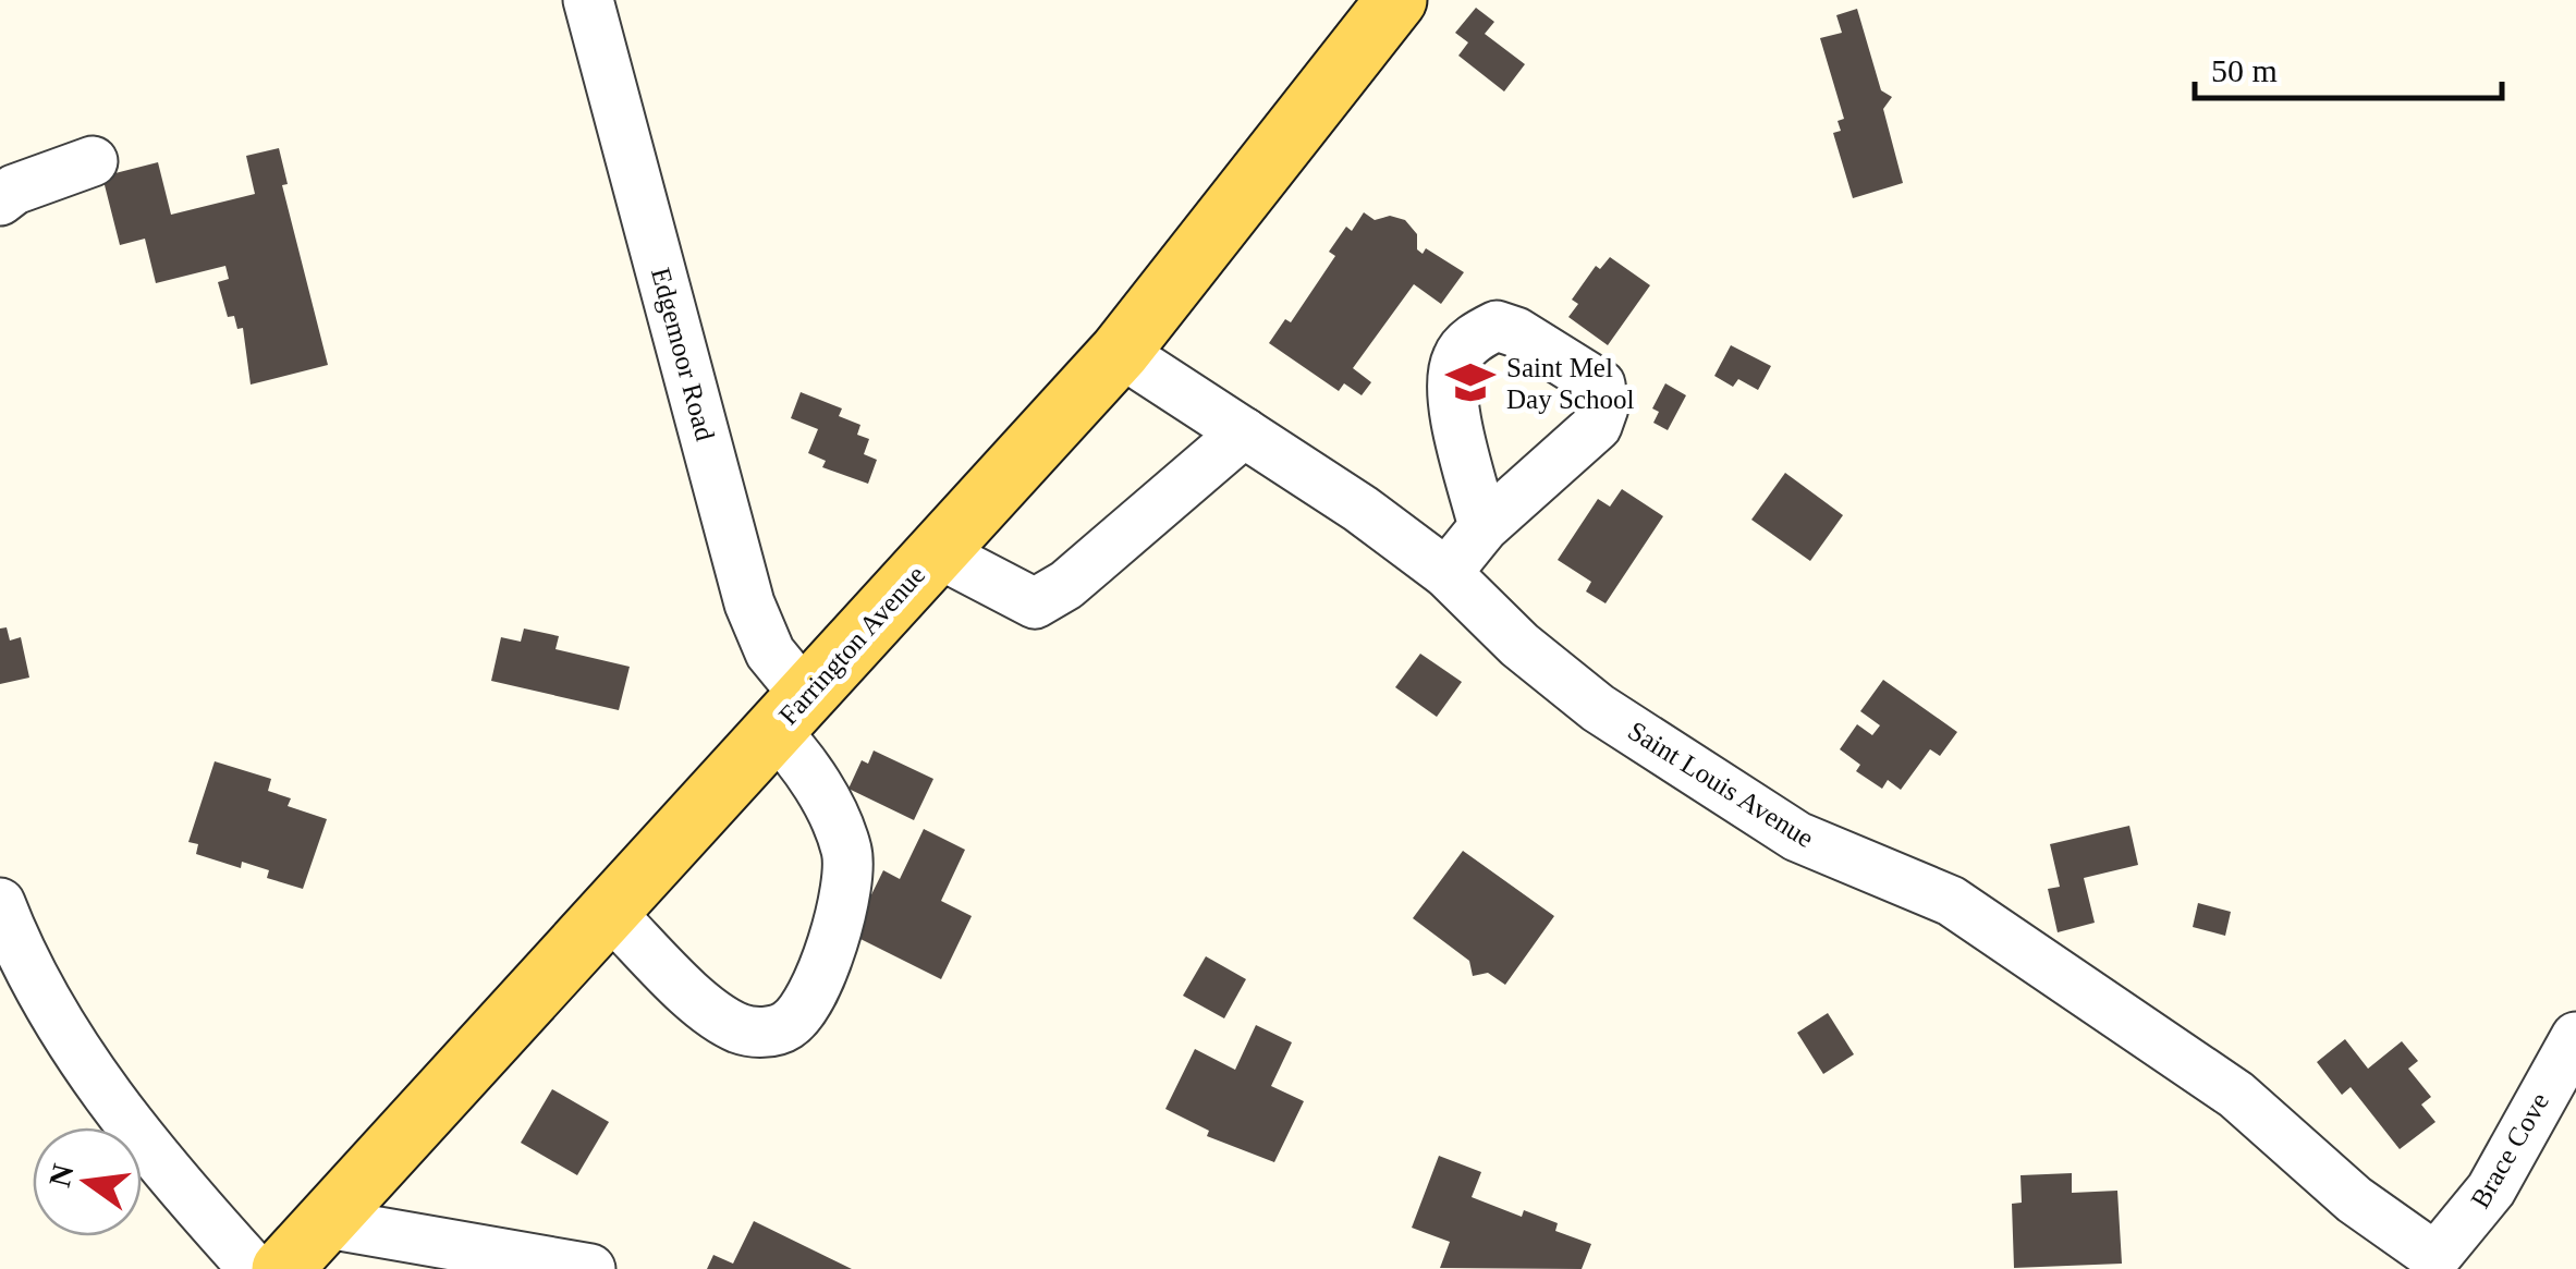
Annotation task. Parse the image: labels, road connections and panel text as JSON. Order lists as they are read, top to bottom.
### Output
{
  "streets": {
    "main road": ["Farrington Avenue"],
    "street": ["Edgemoor Road", "Saint Louis Avenue", "Brace Cove"]
  },
  "crossings": [
    ["Edgemoor Road", "Farrington Avenue"],
    ["Farrington Avenue", "Saint Louis Avenue"],
    ["Saint Louis Avenue", "Brace Cove"]
  ],
  "places": {
    "school or university": ["Saint Mel Day School"]
  },
  "scale_bar": "50 m",
  "north": "left"
}
